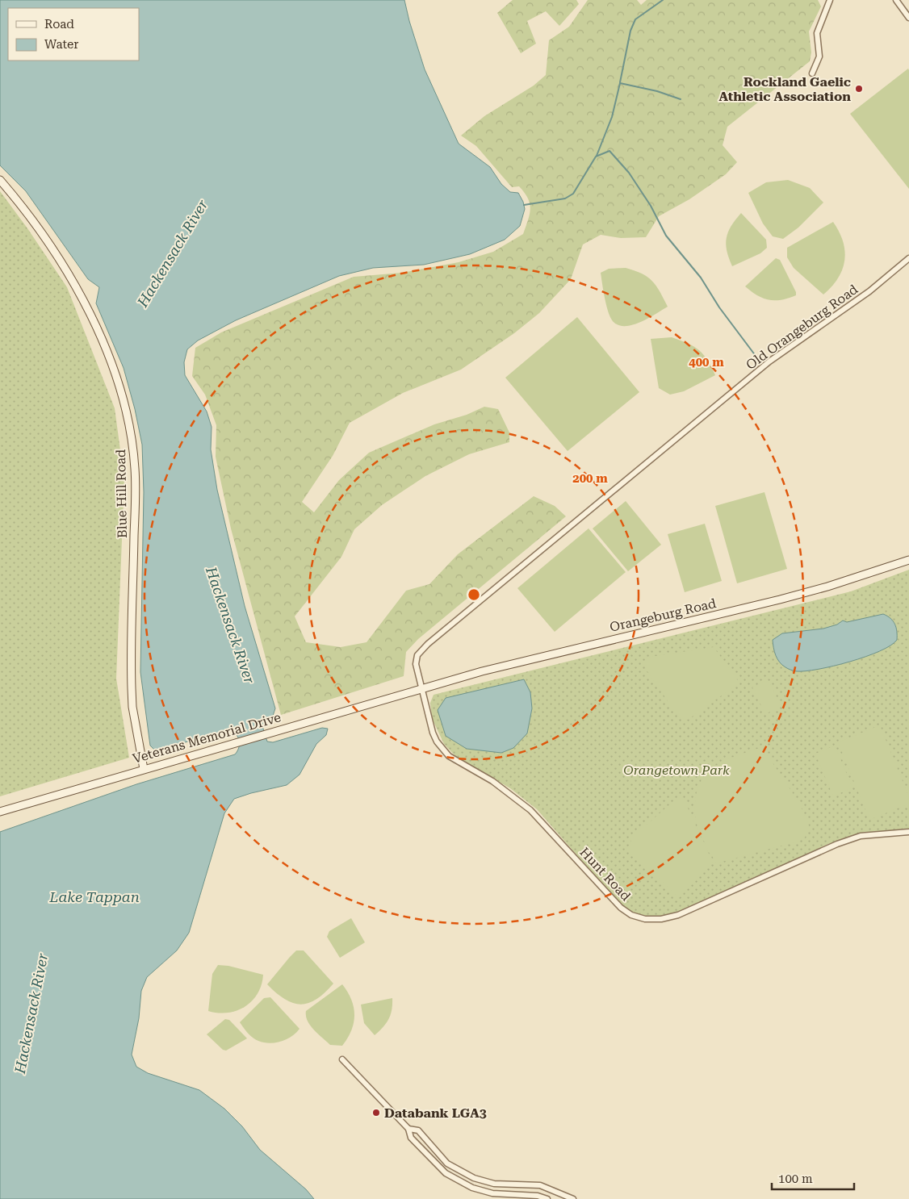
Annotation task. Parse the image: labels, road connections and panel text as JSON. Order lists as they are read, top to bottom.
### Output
{
  "streets": {
    "main road": ["Blue Hill Road", "Orangeburg Road", "Veterans Memorial Drive"],
    "street": ["Old Orangeburg Road", "Hunt Road"]
  },
  "crossings": [
    ["Old Orangeburg Road", "Orangeburg Road"],
    ["Old Orangeburg Road", "Veterans Memorial Drive"],
    ["Old Orangeburg Road", "Hunt Road"],
    ["Blue Hill Road", "Veterans Memorial Drive"],
    ["Orangeburg Road", "Veterans Memorial Drive"],
    ["Orangeburg Road", "Hunt Road"],
    ["Veterans Memorial Drive", "Hunt Road"]
  ],
  "water": ["Hackensack River", "Lake Tappan"],
  "parks": ["Orangetown Park"],
  "places": ["Rockland Gaelic Athletic Association", "Databank LGA3"],
  "legend": ["Road", "Water"],
  "scale_bar": "100 m",
  "rings": ["400 m", "200 m"]
}
